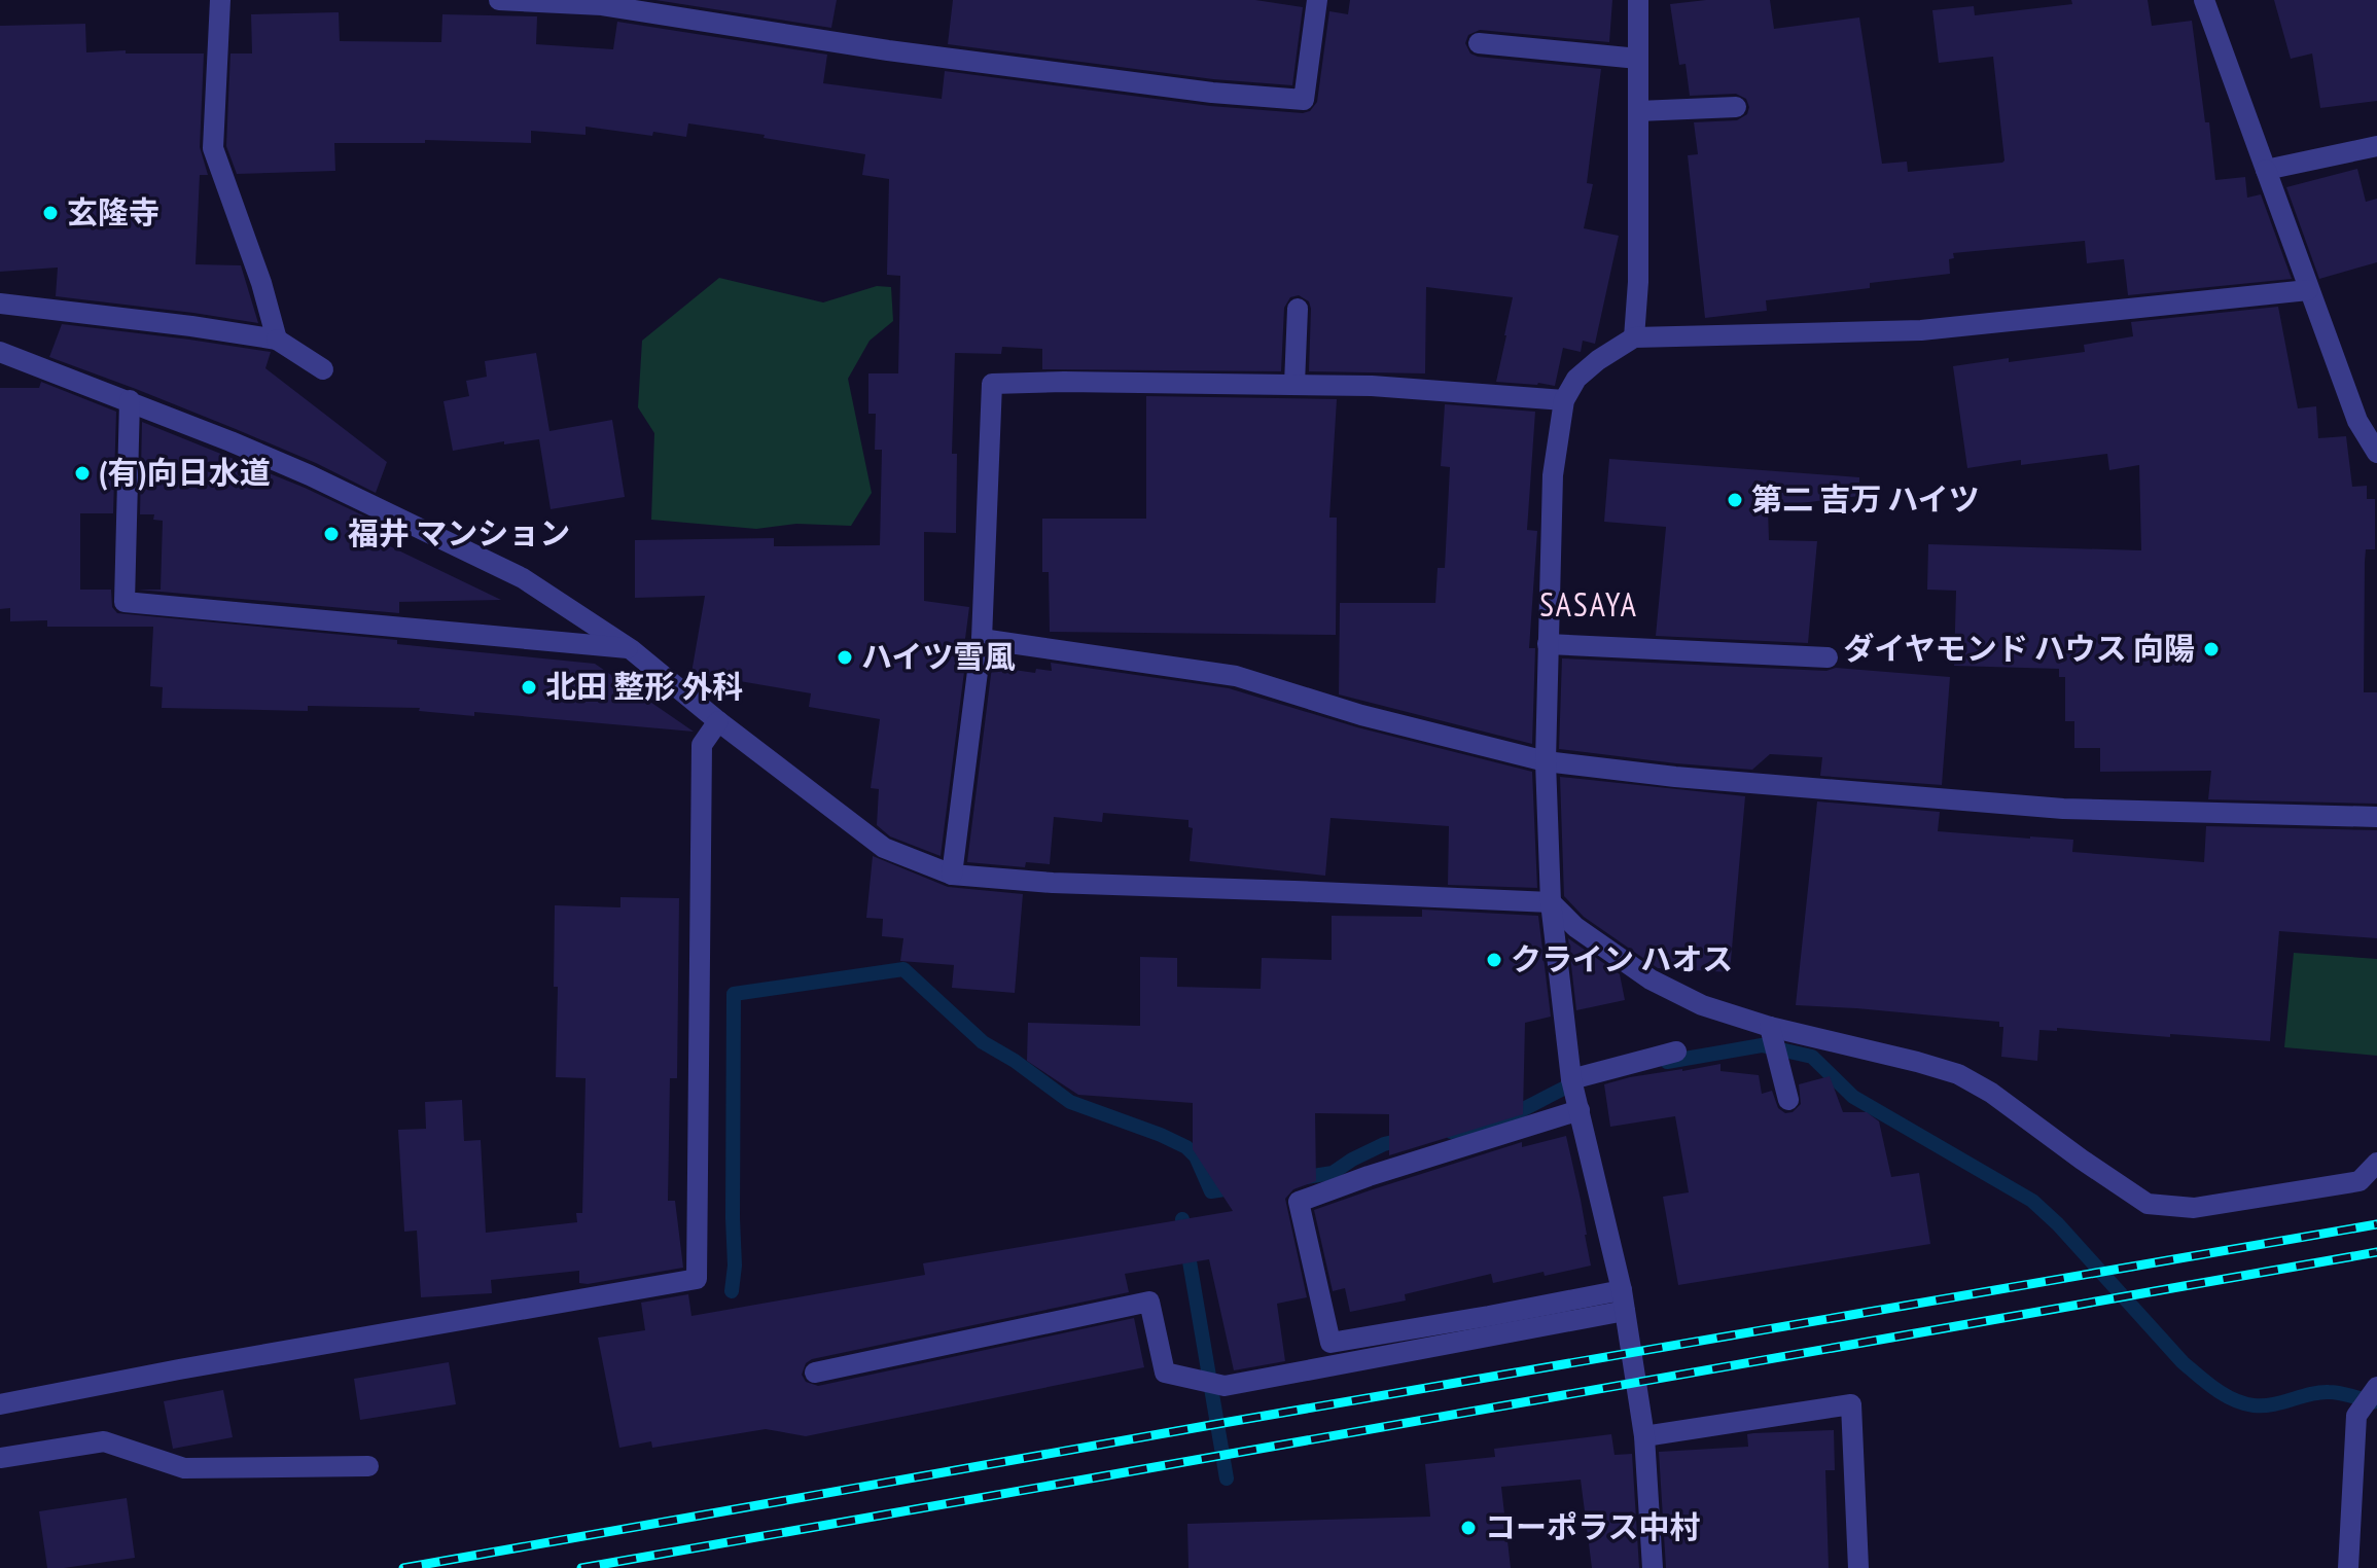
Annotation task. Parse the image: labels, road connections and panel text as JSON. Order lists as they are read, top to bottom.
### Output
{
  "districts": ["SASAYA"],
  "places": [
    "玄隆寺",
    "(有)向日水道",
    "第二 吉万 ハイツ",
    "福井 マンション",
    "ダイヤモンド ハウス 向陽",
    "ハイツ雪風",
    "北田 整形 外科",
    "クライン ハオス",
    "コーポラス中村"
  ]
}
